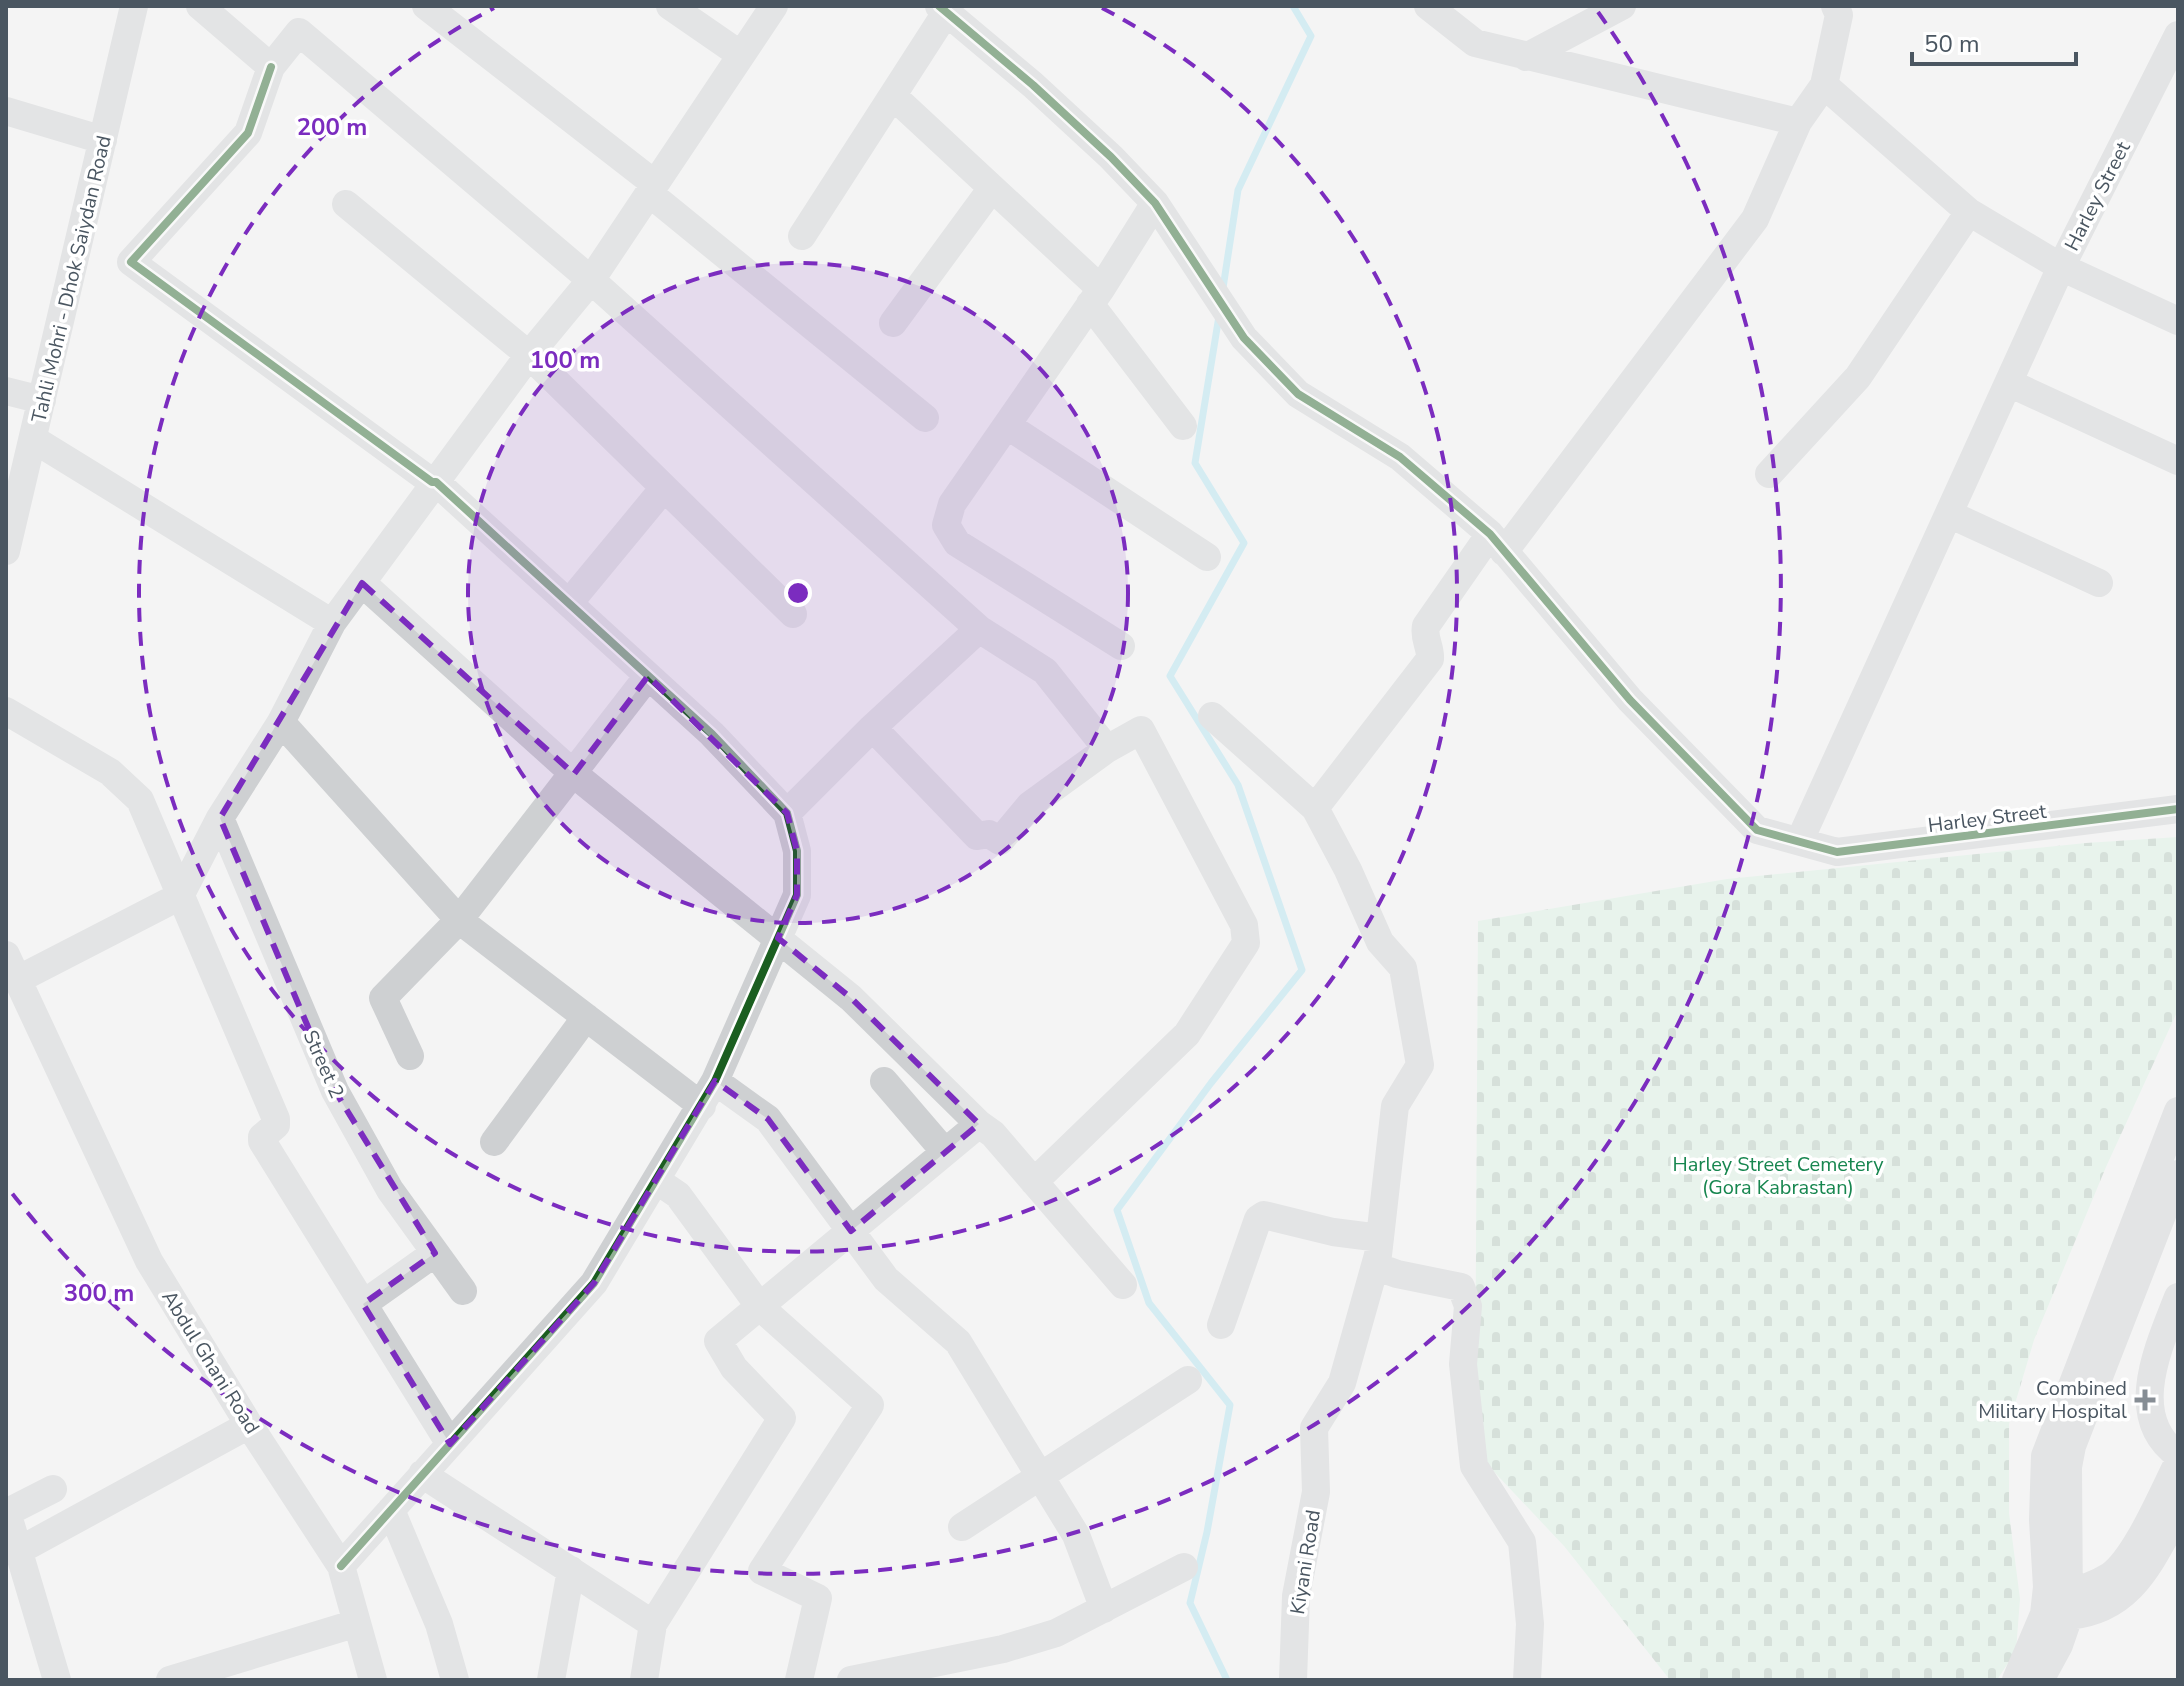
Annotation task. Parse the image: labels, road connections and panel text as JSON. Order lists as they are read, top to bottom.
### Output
{
  "streets": {
    "street": [
      "Harley Street",
      "Tahli Mohri - Dhok Saiydan Road",
      "Street 2",
      "Abdul Ghani Road",
      "Kiyani Road"
    ]
  },
  "parks": ["Harley Street Cemetery (Gora Kabrastan)"],
  "places": {
    "health": ["Combined Military Hospital"]
  },
  "scale_bar": "50 m",
  "rings": ["200 m", "100 m", "300 m"]
}
